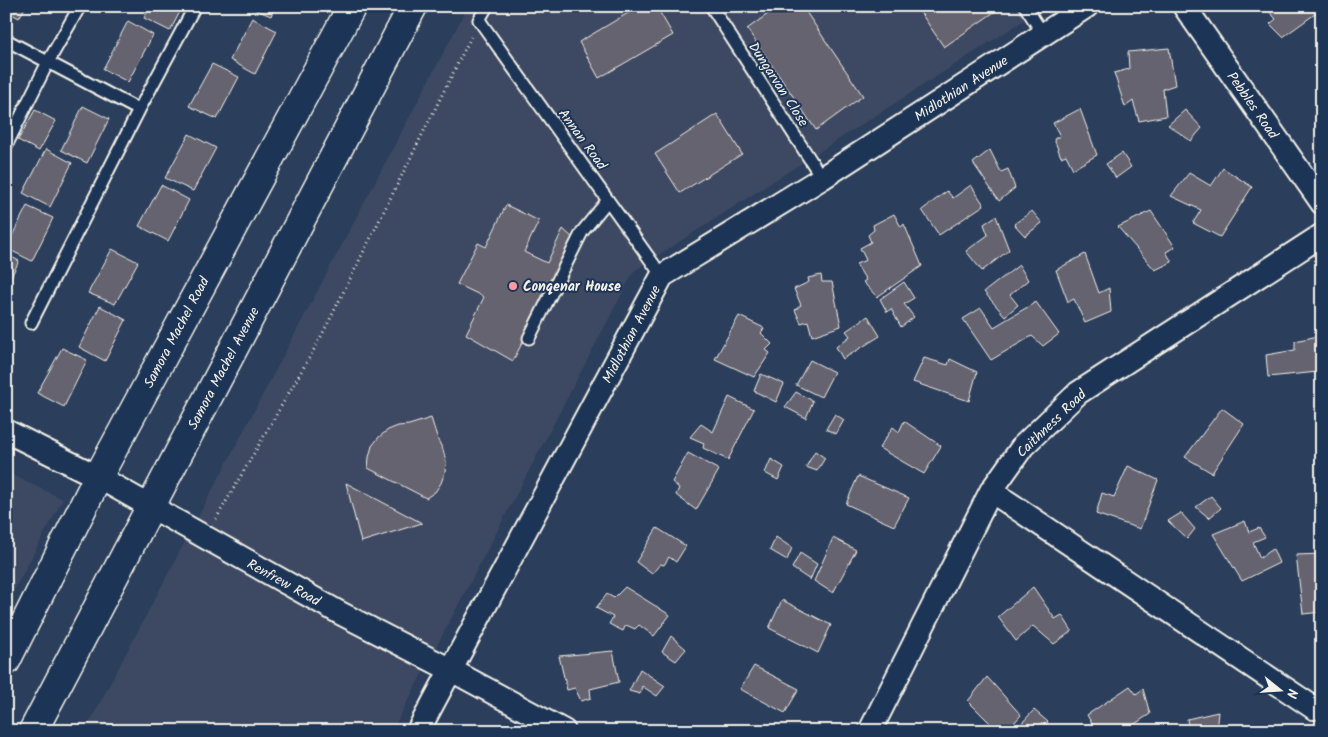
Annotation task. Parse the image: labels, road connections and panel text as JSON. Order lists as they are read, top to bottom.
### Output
{
  "streets": {
    "highway": ["Samora Machel Road", "Samora Machel Avenue"],
    "street": [
      "Midlothian Avenue",
      "Pebbles Road",
      "Caithness Road",
      "Renfrew Road"
    ],
    "lane": ["Dungarvan Close", "Annan Road"]
  },
  "crossings": [
    ["Dungarvan Close", "Midlothian Avenue"],
    ["Midlothian Avenue", "Annan Road"],
    ["Midlothian Avenue", "Renfrew Road"],
    ["Samora Machel Road", "Renfrew Road"],
    ["Samora Machel Avenue", "Renfrew Road"]
  ],
  "places": ["Conqenar House"],
  "north": "right"
}
